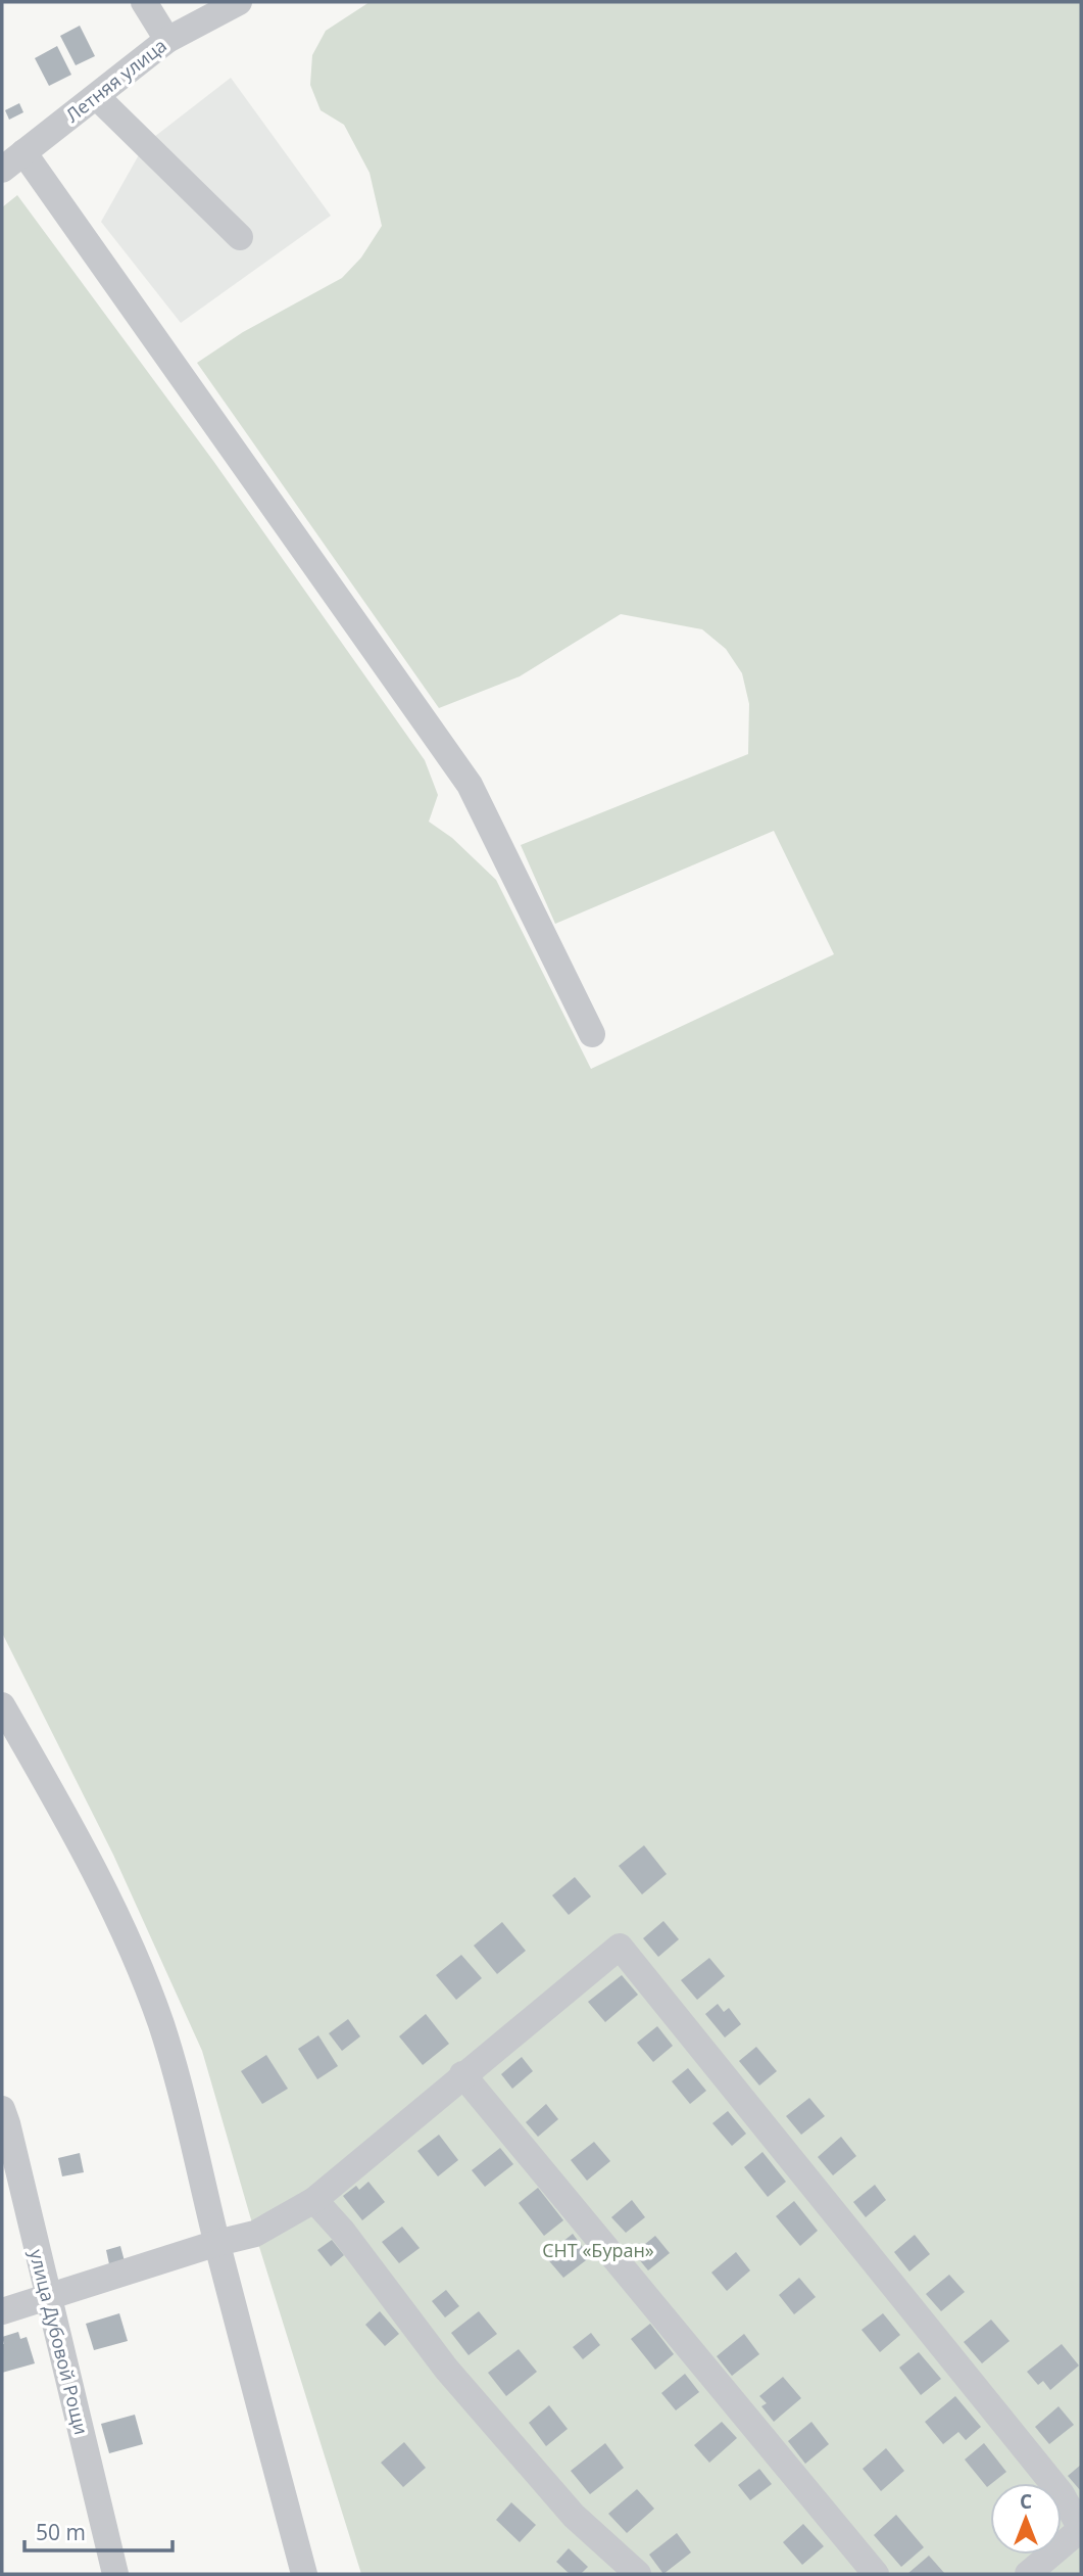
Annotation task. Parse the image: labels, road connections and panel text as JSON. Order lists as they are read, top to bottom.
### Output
{
  "streets": {
    "street": ["Летняя улица", "улица Дубовой Рощи"]
  },
  "parks": ["СНТ «Буран»"],
  "scale_bar": "50 m",
  "north": "top"
}
